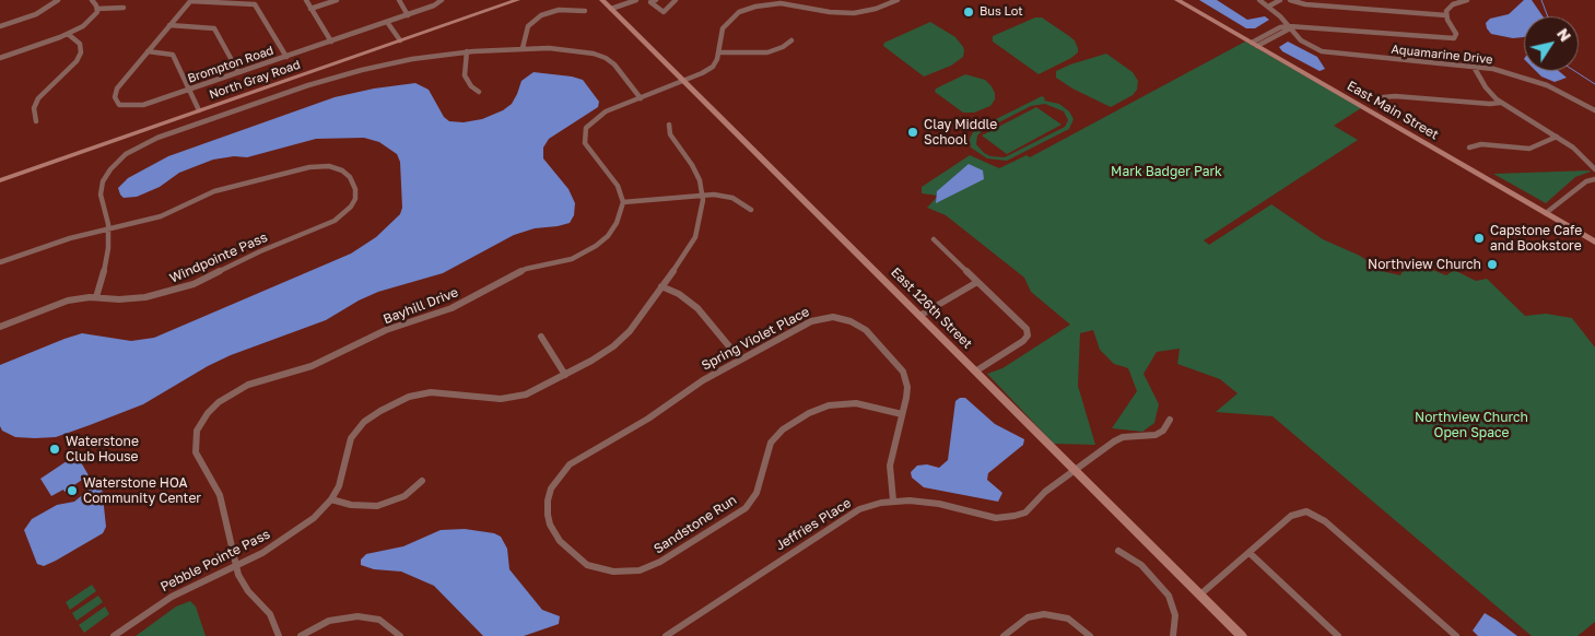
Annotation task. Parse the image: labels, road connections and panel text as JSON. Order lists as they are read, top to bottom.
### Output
{
  "streets": {
    "street": [
      "Aquamarine Drive",
      "Brompton Road",
      "North Gray Road",
      "East Main Street",
      "Windpointe Pass",
      "Bayhill Drive",
      "East 126th Street",
      "Spring Violet Place",
      "Sandstone Run",
      "Jeffries Place",
      "Pebble Pointe Pass"
    ]
  },
  "crossings": [
    ["Bayhill Drive", "Pebble Pointe Pass"],
    ["East 126th Street", "Jeffries Place"],
    ["Spring Violet Place", "Sandstone Run"],
    ["Spring Violet Place", "Jeffries Place"]
  ],
  "parks": ["Mark Badger Park", "Northview Church Open Space"],
  "places": [
    "Bus Lot",
    "Clay Middle School",
    "Capstone Cafe and Bookstore",
    "Northview Church",
    "Waterstone Club House",
    "Waterstone HOA Community Center"
  ],
  "north": "top right"
}
